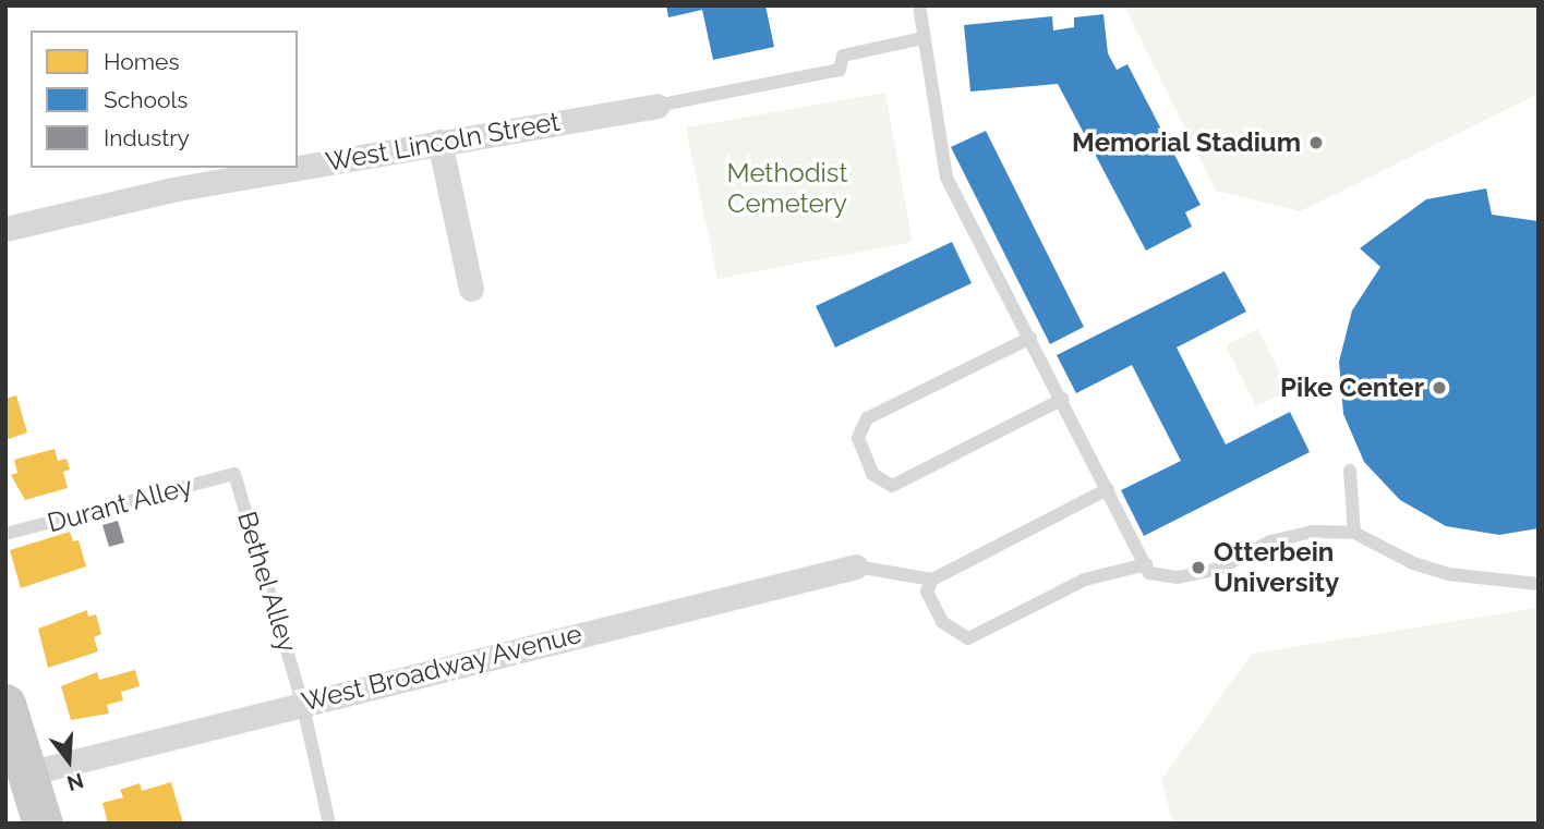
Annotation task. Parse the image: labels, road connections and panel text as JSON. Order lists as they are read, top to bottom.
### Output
{
  "streets": {
    "street": ["West Lincoln Street", "West Broadway Avenue"],
    "lane": ["Durant Alley", "Bethel Alley"]
  },
  "crossings": [
    ["Durant Alley", "Bethel Alley"],
    ["Bethel Alley", "West Broadway Avenue"]
  ],
  "parks": ["Methodist Cemetery"],
  "places": ["Memorial Stadium", "Pike Center", "Otterbein University"],
  "legend": ["Homes", "Schools", "Industry"],
  "north": "bottom"
}
